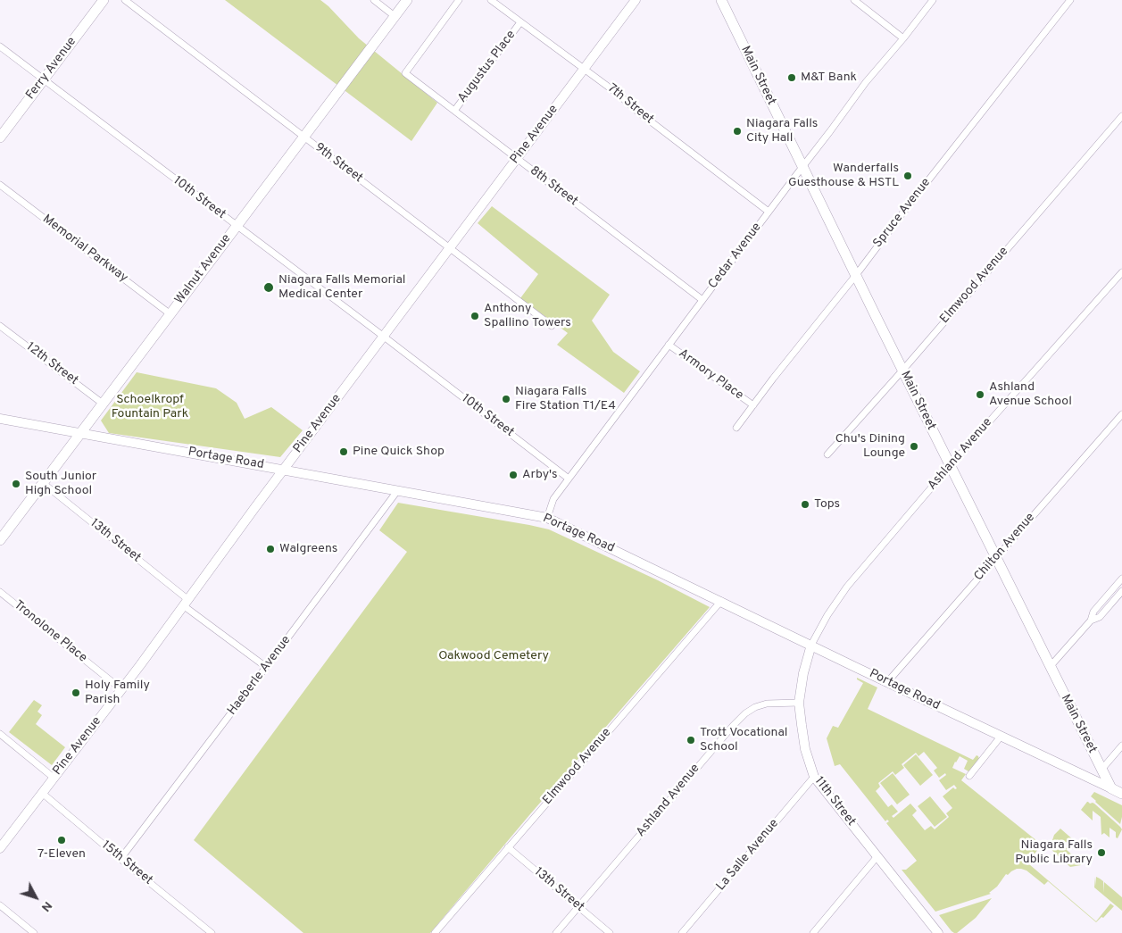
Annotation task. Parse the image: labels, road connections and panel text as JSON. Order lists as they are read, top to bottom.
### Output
{
  "streets": {
    "main road": ["Ferry Avenue", "Main Street", "Walnut Avenue"],
    "street": [
      "Augustus Place",
      "7th Street",
      "Pine Avenue",
      "9th Street",
      "8th Street",
      "10th Street",
      "Spruce Avenue",
      "Memorial Parkway",
      "Cedar Avenue",
      "Elmwood Avenue",
      "12th Street",
      "Armory Place",
      "Ashland Avenue",
      "Portage Road",
      "13th Street",
      "Chilton Avenue",
      "Tronolone Place",
      "Haeberle Avenue",
      "11th Street",
      "La Salle Avenue",
      "15th Street"
    ]
  },
  "crossings": [
    ["Augustus Place", "7th Street"],
    ["Augustus Place", "8th Street"],
    ["Ferry Avenue", "10th Street"],
    ["Main Street", "Spruce Avenue"],
    ["Main Street", "Cedar Avenue"],
    ["Main Street", "Elmwood Avenue"],
    ["Main Street", "Ashland Avenue"],
    ["Main Street", "Portage Road"],
    ["Main Street", "Chilton Avenue"],
    ["7th Street", "Pine Avenue"],
    ["7th Street", "Cedar Avenue"],
    ["Pine Avenue", "9th Street"],
    ["Pine Avenue", "8th Street"],
    ["Pine Avenue", "10th Street"],
    ["Pine Avenue", "Portage Road"],
    ["Pine Avenue", "13th Street"],
    ["Pine Avenue", "Tronolone Place"],
    ["Pine Avenue", "15th Street"],
    ["9th Street", "Walnut Avenue"],
    ["8th Street", "Cedar Avenue"],
    ["10th Street", "Cedar Avenue"],
    ["10th Street", "Walnut Avenue"],
    ["Spruce Avenue", "Armory Place"],
    ["Memorial Parkway", "Walnut Avenue"],
    ["Cedar Avenue", "Armory Place"],
    ["Cedar Avenue", "Portage Road"],
    ["Walnut Avenue", "12th Street"],
    ["Walnut Avenue", "Portage Road"],
    ["Walnut Avenue", "13th Street"],
    ["Elmwood Avenue", "Portage Road"],
    ["Elmwood Avenue", "13th Street"],
    ["Ashland Avenue", "Portage Road"],
    ["Ashland Avenue", "13th Street"],
    ["Ashland Avenue", "11th Street"],
    ["Portage Road", "Chilton Avenue"],
    ["Portage Road", "Haeberle Avenue"],
    ["Portage Road", "11th Street"],
    ["13th Street", "Haeberle Avenue"],
    ["Haeberle Avenue", "15th Street"],
    ["11th Street", "La Salle Avenue"]
  ],
  "parks": ["Schoelkropf Fountain Park", "Oakwood Cemetery"],
  "places": [
    "M&T Bank",
    "Niagara Falls City Hall",
    "Wanderfalls Guesthouse & HSTL",
    "Niagara Falls Memorial Medical Center",
    "Anthony Spallino Towers",
    "Ashland Avenue School",
    "Niagara Falls Fire Station T1/E4",
    "Chu's Dining Lounge",
    "Pine Quick Shop",
    "Arby's",
    "South Junior High School",
    "Tops",
    "Walgreens",
    "Holy Family Parish",
    "Trott Vocational School",
    "7-Eleven",
    "Niagara Falls Public Library"
  ],
  "north": "bottom right"
}
